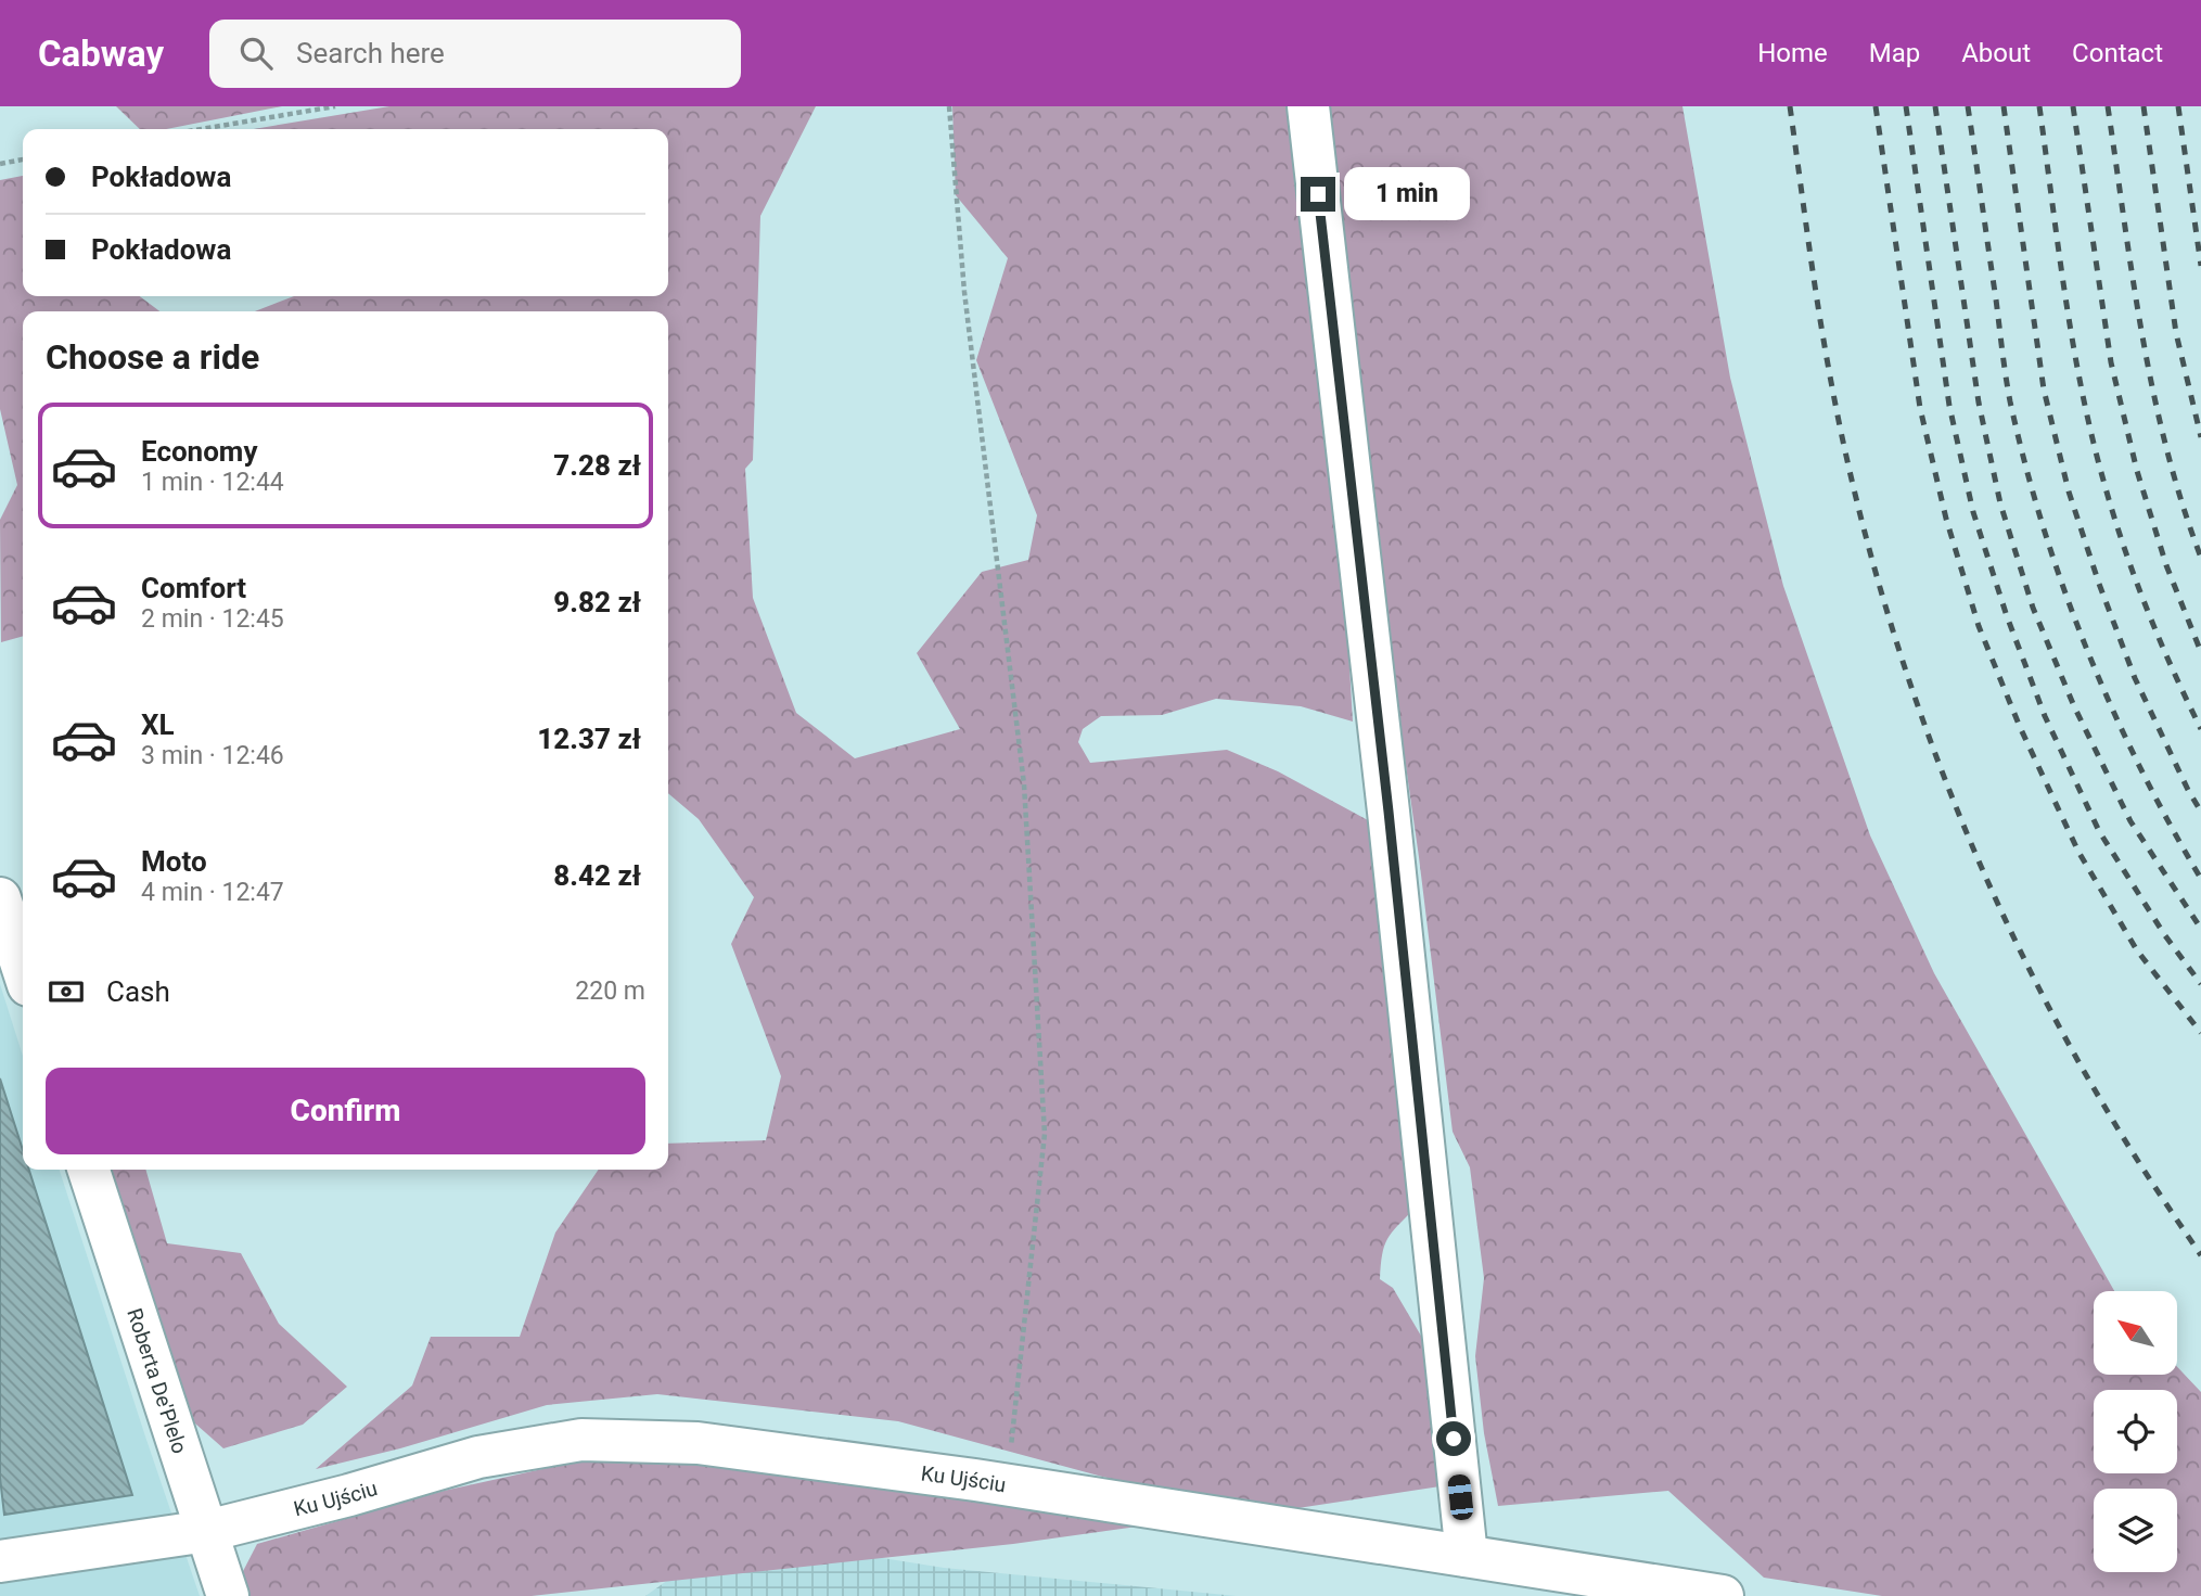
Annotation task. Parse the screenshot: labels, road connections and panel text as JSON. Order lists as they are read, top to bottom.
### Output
{
  "streets": {
    "street": ["Roberta De'Plelo", "Ku Ujściu"]
  },
  "crossings": [
    ["Roberta De'Plelo", "Ku Ujściu"]
  ],
  "north": "top left",
  "page": {
    "header": "Cabway",
    "search": "Search here",
    "nav": [
      "Home",
      "Map",
      "About",
      "Contact"
    ],
    "banner": ["Pokładowa", "Pokładowa"],
    "bubble": "1 min",
    "heading": "Choose a ride",
    "list": [
      {
        "name": "Economy",
        "note": "1 min · 12:44",
        "value": "7.28 zł"
      },
      {
        "name": "Comfort",
        "note": "2 min · 12:45",
        "value": "9.82 zł"
      },
      {
        "name": "XL",
        "note": "3 min · 12:46",
        "value": "12.37 zł"
      },
      {
        "name": "Moto",
        "note": "4 min · 12:47",
        "value": "8.42 zł"
      }
    ],
    "pay": ["Cash", "220 m"],
    "buttons": "Confirm"
  }
}
